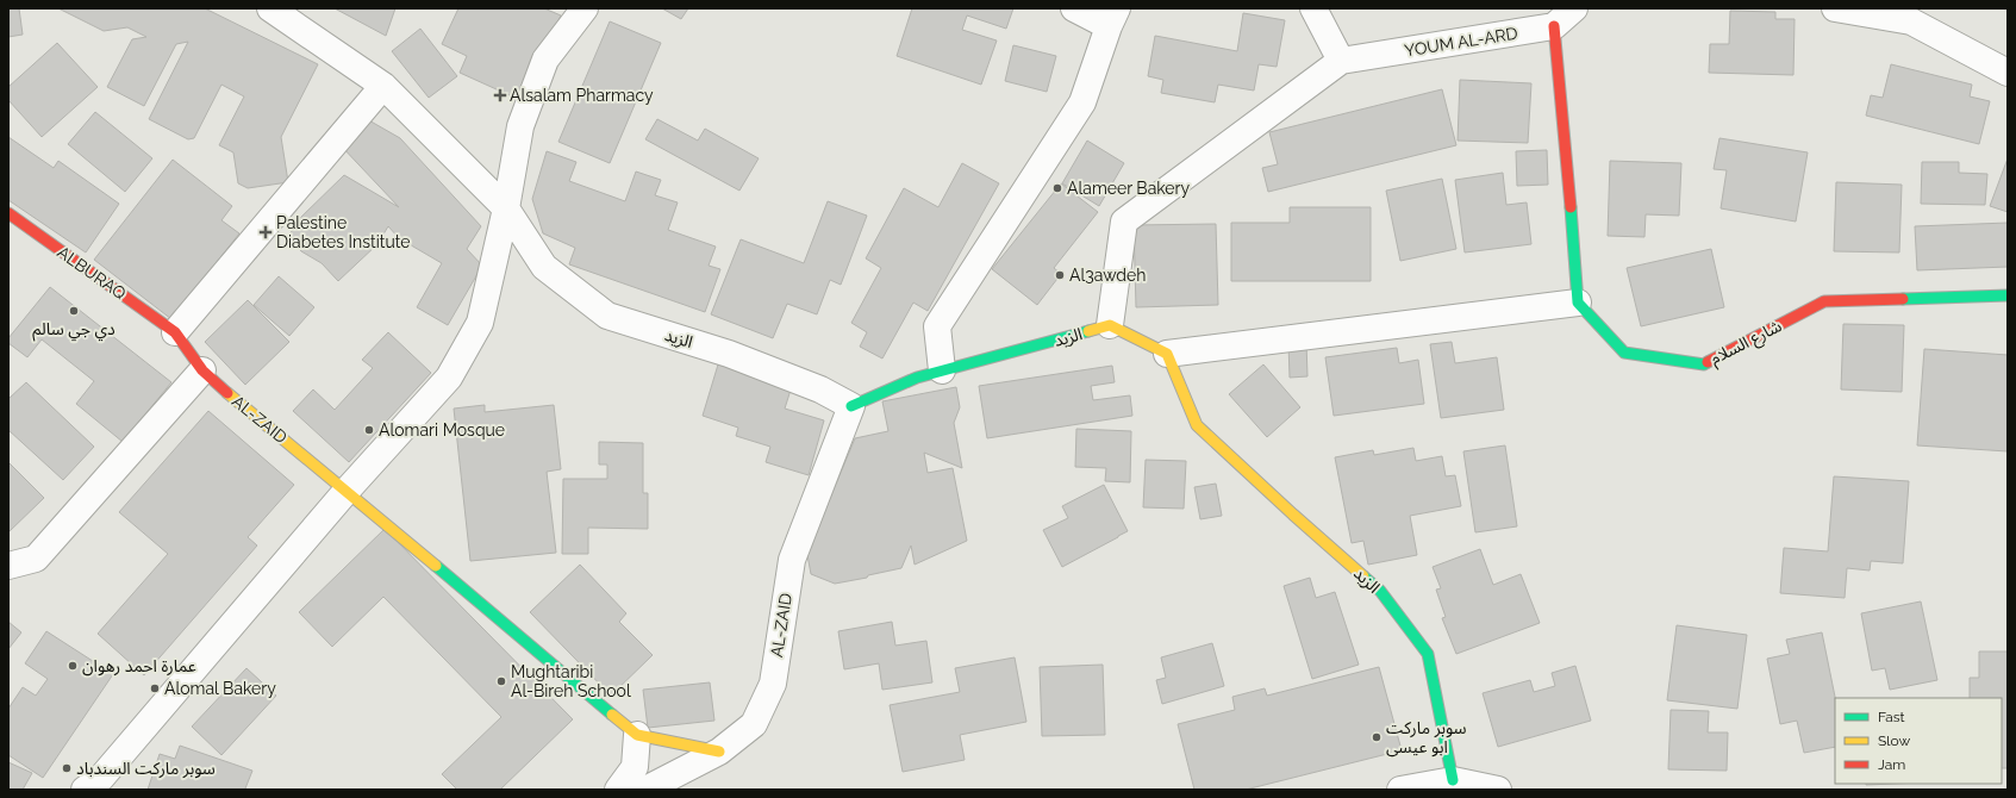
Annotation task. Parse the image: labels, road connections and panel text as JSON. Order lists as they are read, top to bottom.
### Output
{
  "streets": {
    "street": [
      "YOUM AL-ARD",
      "ALBURAQ",
      "الزيد",
      "شارع السلام",
      "AL-ZAID"
    ]
  },
  "crossings": [
    ["ALBURAQ", "AL-ZAID"],
    ["الزيد", "AL-ZAID"]
  ],
  "places": {
    "health": ["Alsalam Pharmacy", "Palestine Diabetes Institute"],
    "other": [
      "Alameer Bakery",
      "Al3awdeh",
      "دي جي سالم",
      "Alomari Mosque",
      "عمارة احمد رهوان",
      "Mughtaribi Al-Bireh School",
      "Alomal Bakery",
      "سوبر ماركت ابو عيسی",
      "سوبر ماركت السندباد"
    ]
  },
  "legend": ["Fast", "Slow", "Jam"]
}
